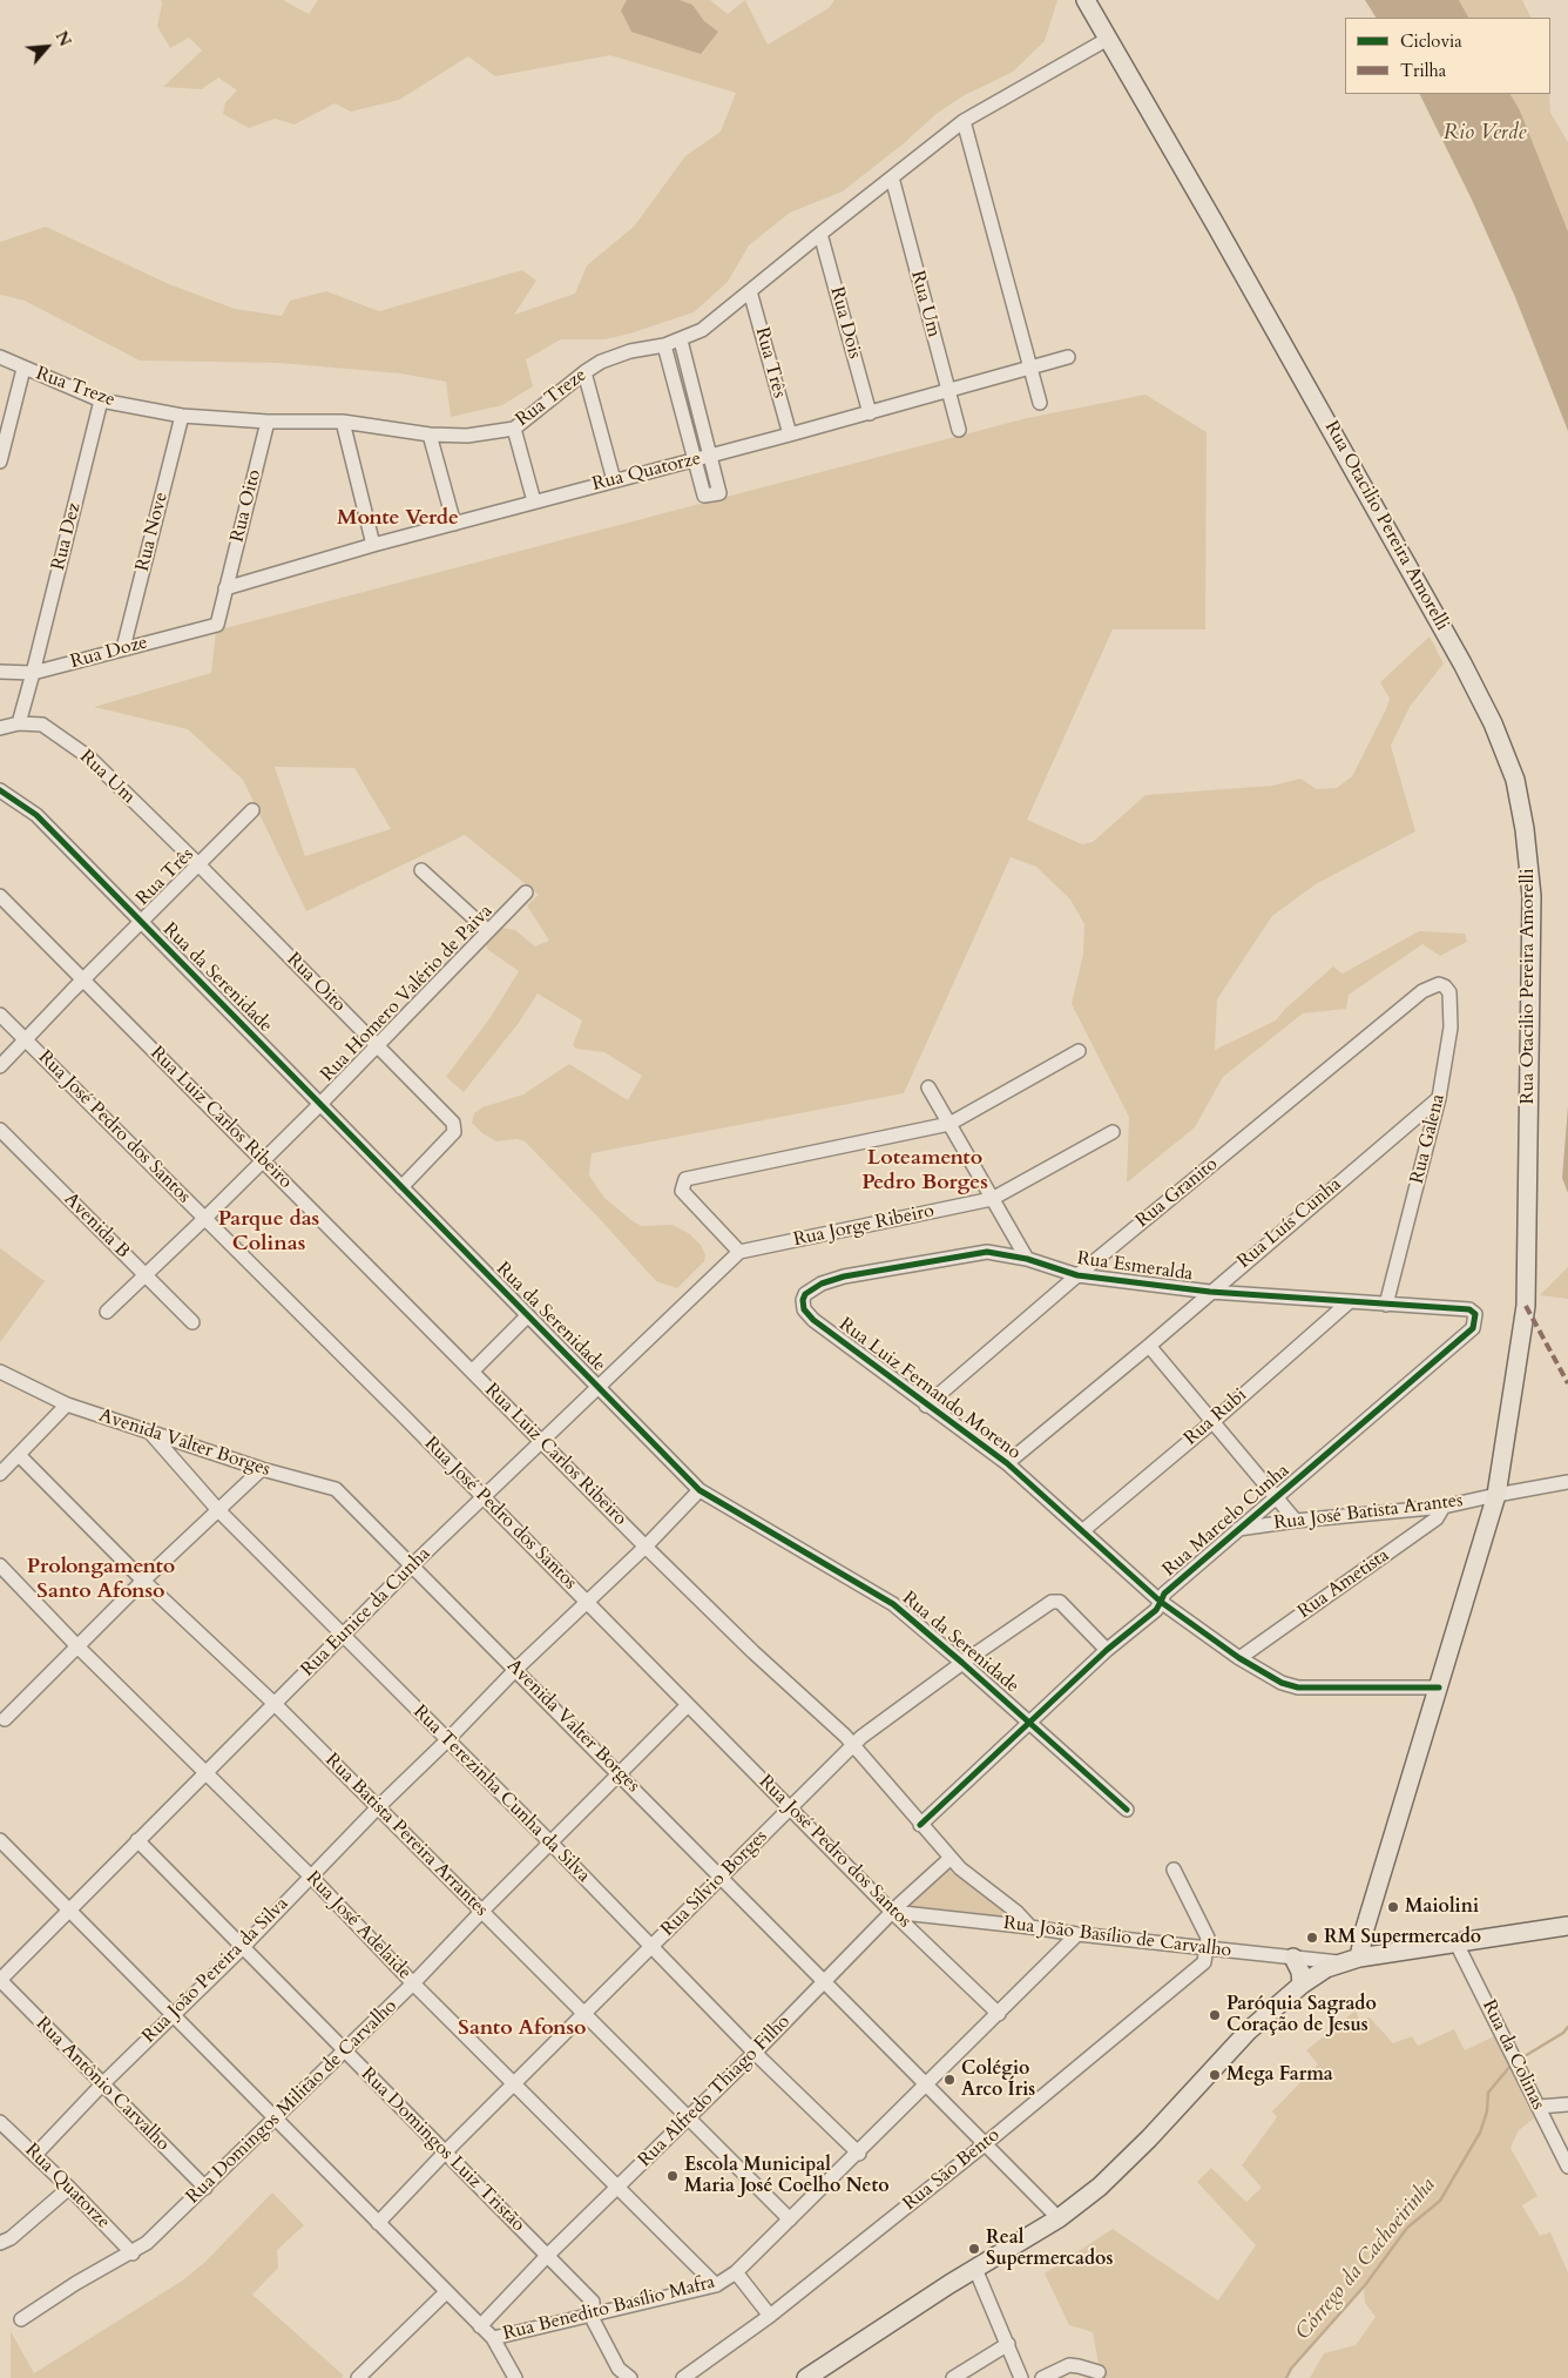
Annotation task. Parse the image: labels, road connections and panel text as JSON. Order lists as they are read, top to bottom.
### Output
{
  "streets": {
    "main road": ["Rua Otacilio Pereira Amorelli"],
    "street": [
      "Rua Um",
      "Rua Dois",
      "Rua Três",
      "Rua Treze",
      "Rua Quatorze",
      "Rua Oito",
      "Rua Nove",
      "Rua Dez",
      "Rua Doze",
      "Rua da Serenidade",
      "Rua Homero Valério de Paiva",
      "Rua Luiz Carlos Ribeiro",
      "Rua José Pedro dos Santos",
      "Rua Galena",
      "Rua Granito",
      "Rua Luís Cunha",
      "Avenida B",
      "Rua Jorge Ribeiro",
      "Rua Esmeralda",
      "Rua Luiz Fernando Moreno",
      "Rua Rubi",
      "Avenida Valter Borges",
      "Rua José Batista Arantes",
      "Rua Marcelo Cunha",
      "Rua Ametista",
      "Rua Eunice da Cunha",
      "Rua Terezinha Cunha da Silva",
      "Rua Batista Pereira Arrantes",
      "Rua Sílvio Borges",
      "Rua José Adelaide",
      "Rua João Basílio de Carvalho",
      "Rua João Pereira da Silva",
      "Rua da Colinas",
      "Rua Antônio Carvalho",
      "Rua Alfredo Thiago Filho",
      "Rua Domingos Militão de Carvalho",
      "Rua Domingos Luiz Tristão",
      "Rua São Bento",
      "Rua Benedito Basílio Mafra"
    ]
  },
  "crossings": [
    ["Rua Um", "Rua Três"],
    ["Rua Um", "Rua Treze"],
    ["Rua Um", "Rua Quatorze"],
    ["Rua Um", "Rua Oito"],
    ["Rua Um", "Rua Dez"],
    ["Rua Dois", "Rua Treze"],
    ["Rua Dois", "Rua Quatorze"],
    ["Rua Três", "Rua Treze"],
    ["Rua Três", "Rua Quatorze"],
    ["Rua Três", "Rua Oito"],
    ["Rua Três", "Rua da Serenidade"],
    ["Rua Três", "Rua Luiz Carlos Ribeiro"],
    ["Rua Três", "Rua José Pedro dos Santos"],
    ["Rua Treze", "Rua Oito"],
    ["Rua Treze", "Rua Otacilio Pereira Amorelli"],
    ["Rua Treze", "Rua Nove"],
    ["Rua Treze", "Rua Dez"],
    ["Rua Quatorze", "Rua Oito"],
    ["Rua Quatorze", "Rua João Pereira da Silva"],
    ["Rua Quatorze", "Rua Domingos Militão de Carvalho"],
    ["Rua Oito", "Rua Doze"],
    ["Rua Oito", "Rua da Serenidade"],
    ["Rua Oito", "Rua Homero Valério de Paiva"],
    ["Rua Otacilio Pereira Amorelli", "Rua Luiz Fernando Moreno"],
    ["Rua Otacilio Pereira Amorelli", "Rua José Batista Arantes"],
    ["Rua Otacilio Pereira Amorelli", "Rua João Basílio de Carvalho"],
    ["Rua Nove", "Rua Doze"],
    ["Rua Dez", "Rua Doze"],
    ["Rua da Serenidade", "Rua Homero Valério de Paiva"],
    ["Rua da Serenidade", "Rua Marcelo Cunha"],
    ["Rua da Serenidade", "Rua Eunice da Cunha"],
    ["Rua da Serenidade", "Rua Sílvio Borges"],
    ["Rua da Serenidade", "Rua João Pereira da Silva"],
    ["Rua Homero Valério de Paiva", "Rua Luiz Carlos Ribeiro"],
    ["Rua Homero Valério de Paiva", "Rua José Pedro dos Santos"],
    ["Rua Homero Valério de Paiva", "Avenida B"],
    ["Rua Luiz Carlos Ribeiro", "Rua Marcelo Cunha"],
    ["Rua Luiz Carlos Ribeiro", "Rua Eunice da Cunha"],
    ["Rua Luiz Carlos Ribeiro", "Rua Sílvio Borges"],
    ["Rua Luiz Carlos Ribeiro", "Rua João Basílio de Carvalho"],
    ["Rua Luiz Carlos Ribeiro", "Rua João Pereira da Silva"],
    ["Rua Luiz Carlos Ribeiro", "Rua Alfredo Thiago Filho"],
    ["Rua José Pedro dos Santos", "Rua Eunice da Cunha"],
    ["Rua José Pedro dos Santos", "Rua Sílvio Borges"],
    ["Rua José Pedro dos Santos", "Rua João Basílio de Carvalho"],
    ["Rua José Pedro dos Santos", "Rua João Pereira da Silva"],
    ["Rua José Pedro dos Santos", "Rua Alfredo Thiago Filho"],
    ["Rua José Pedro dos Santos", "Rua Domingos Militão de Carvalho"],
    ["Rua José Pedro dos Santos", "Rua Benedito Basílio Mafra"],
    ["Rua Galena", "Rua Granito"],
    ["Rua Galena", "Rua Luís Cunha"],
    ["Rua Galena", "Rua Esmeralda"],
    ["Rua Granito", "Rua Esmeralda"],
    ["Rua Granito", "Rua Luiz Fernando Moreno"],
    ["Rua Luís Cunha", "Rua Esmeralda"],
    ["Rua Luís Cunha", "Rua Luiz Fernando Moreno"],
    ["Rua Jorge Ribeiro", "Rua Eunice da Cunha"],
    ["Rua Esmeralda", "Rua Luiz Fernando Moreno"],
    ["Rua Esmeralda", "Rua Rubi"],
    ["Rua Esmeralda", "Rua Marcelo Cunha"],
    ["Rua Luiz Fernando Moreno", "Rua Rubi"],
    ["Rua Luiz Fernando Moreno", "Rua Marcelo Cunha"],
    ["Rua Luiz Fernando Moreno", "Rua Ametista"],
    ["Avenida Valter Borges", "Rua Eunice da Cunha"],
    ["Avenida Valter Borges", "Rua Terezinha Cunha da Silva"],
    ["Avenida Valter Borges", "Rua Sílvio Borges"],
    ["Avenida Valter Borges", "Rua João Pereira da Silva"],
    ["Avenida Valter Borges", "Rua Alfredo Thiago Filho"],
    ["Avenida Valter Borges", "Rua Domingos Militão de Carvalho"],
    ["Avenida Valter Borges", "Rua São Bento"],
    ["Avenida Valter Borges", "Rua Benedito Basílio Mafra"],
    ["Rua José Batista Arantes", "Rua Marcelo Cunha"],
    ["Rua José Batista Arantes", "Rua Ametista"],
    ["Rua Marcelo Cunha", "Rua Sílvio Borges"],
    ["Rua Eunice da Cunha", "Rua Terezinha Cunha da Silva"],
    ["Rua Eunice da Cunha", "Rua Batista Pereira Arrantes"],
    ["Rua Eunice da Cunha", "Rua José Adelaide"],
    ["Rua Eunice da Cunha", "Rua Antônio Carvalho"],
    ["Rua Eunice da Cunha", "Rua Domingos Luiz Tristão"],
    ["Rua Terezinha Cunha da Silva", "Rua Sílvio Borges"],
    ["Rua Terezinha Cunha da Silva", "Rua João Pereira da Silva"],
    ["Rua Terezinha Cunha da Silva", "Rua Alfredo Thiago Filho"],
    ["Rua Terezinha Cunha da Silva", "Rua Domingos Militão de Carvalho"],
    ["Rua Terezinha Cunha da Silva", "Rua Benedito Basílio Mafra"],
    ["Rua Batista Pereira Arrantes", "Rua Sílvio Borges"],
    ["Rua Batista Pereira Arrantes", "Rua João Pereira da Silva"],
    ["Rua Batista Pereira Arrantes", "Rua Alfredo Thiago Filho"],
    ["Rua Batista Pereira Arrantes", "Rua Domingos Militão de Carvalho"],
    ["Rua Batista Pereira Arrantes", "Rua Benedito Basílio Mafra"],
    ["Rua Sílvio Borges", "Rua José Adelaide"],
    ["Rua Sílvio Borges", "Rua Domingos Luiz Tristão"],
    ["Rua José Adelaide", "Rua João Pereira da Silva"],
    ["Rua José Adelaide", "Rua Alfredo Thiago Filho"],
    ["Rua José Adelaide", "Rua Domingos Militão de Carvalho"],
    ["Rua José Adelaide", "Rua Benedito Basílio Mafra"],
    ["Rua João Basílio de Carvalho", "Rua Alfredo Thiago Filho"],
    ["Rua João Basílio de Carvalho", "Rua São Bento"],
    ["Rua João Basílio de Carvalho", "Rua Benedito Basílio Mafra"],
    ["Rua João Pereira da Silva", "Rua Antônio Carvalho"],
    ["Rua João Pereira da Silva", "Rua Domingos Luiz Tristão"],
    ["Rua Antônio Carvalho", "Rua Domingos Militão de Carvalho"],
    ["Rua Alfredo Thiago Filho", "Rua Domingos Luiz Tristão"],
    ["Rua Domingos Militão de Carvalho", "Rua Domingos Luiz Tristão"],
    ["Rua Domingos Luiz Tristão", "Rua Benedito Basílio Mafra"]
  ],
  "districts": [
    "Monte Verde",
    "Loteamento Pedro Borges",
    "Parque das Colinas",
    "Prolongamento Santo Afonso",
    "Santo Afonso"
  ],
  "water": ["Rio Verde", "Córrego da Cachoeirinha"],
  "places": [
    "Maiolini",
    "RM Supermercado",
    "Paróquia Sagrado Coração de Jesus",
    "Mega Farma",
    "Colégio Arco Íris",
    "Escola Municipal Maria José Coelho Neto",
    "Real Supermercados"
  ],
  "legend": ["Ciclovia", "Trilha"],
  "north": "top right"
}
